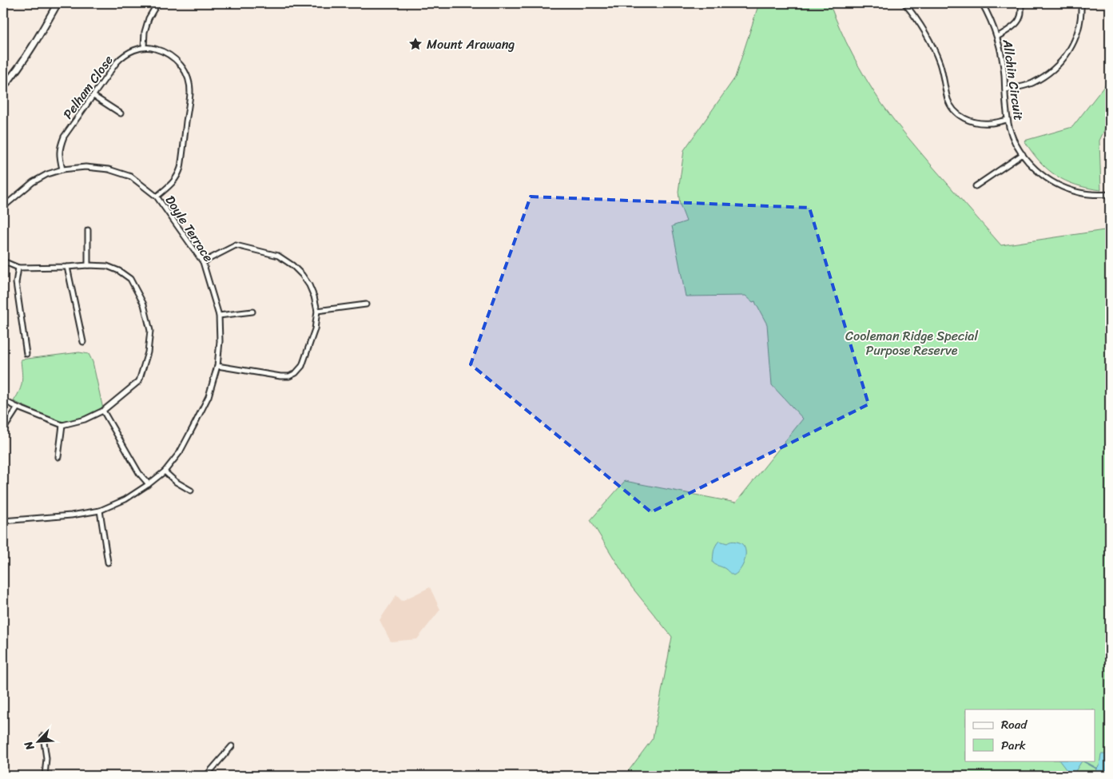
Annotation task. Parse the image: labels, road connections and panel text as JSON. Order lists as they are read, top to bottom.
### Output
{
  "streets": {
    "street": ["Allchin Circuit", "Pelham Close", "Doyle Terrace"]
  },
  "crossings": [
    ["Pelham Close", "Doyle Terrace"]
  ],
  "parks": ["Cooleman Ridge Special Purpose Reserve"],
  "places": {
    "place": ["Mount Arawang"]
  },
  "legend": ["Road", "Park"],
  "north": "bottom left"
}
